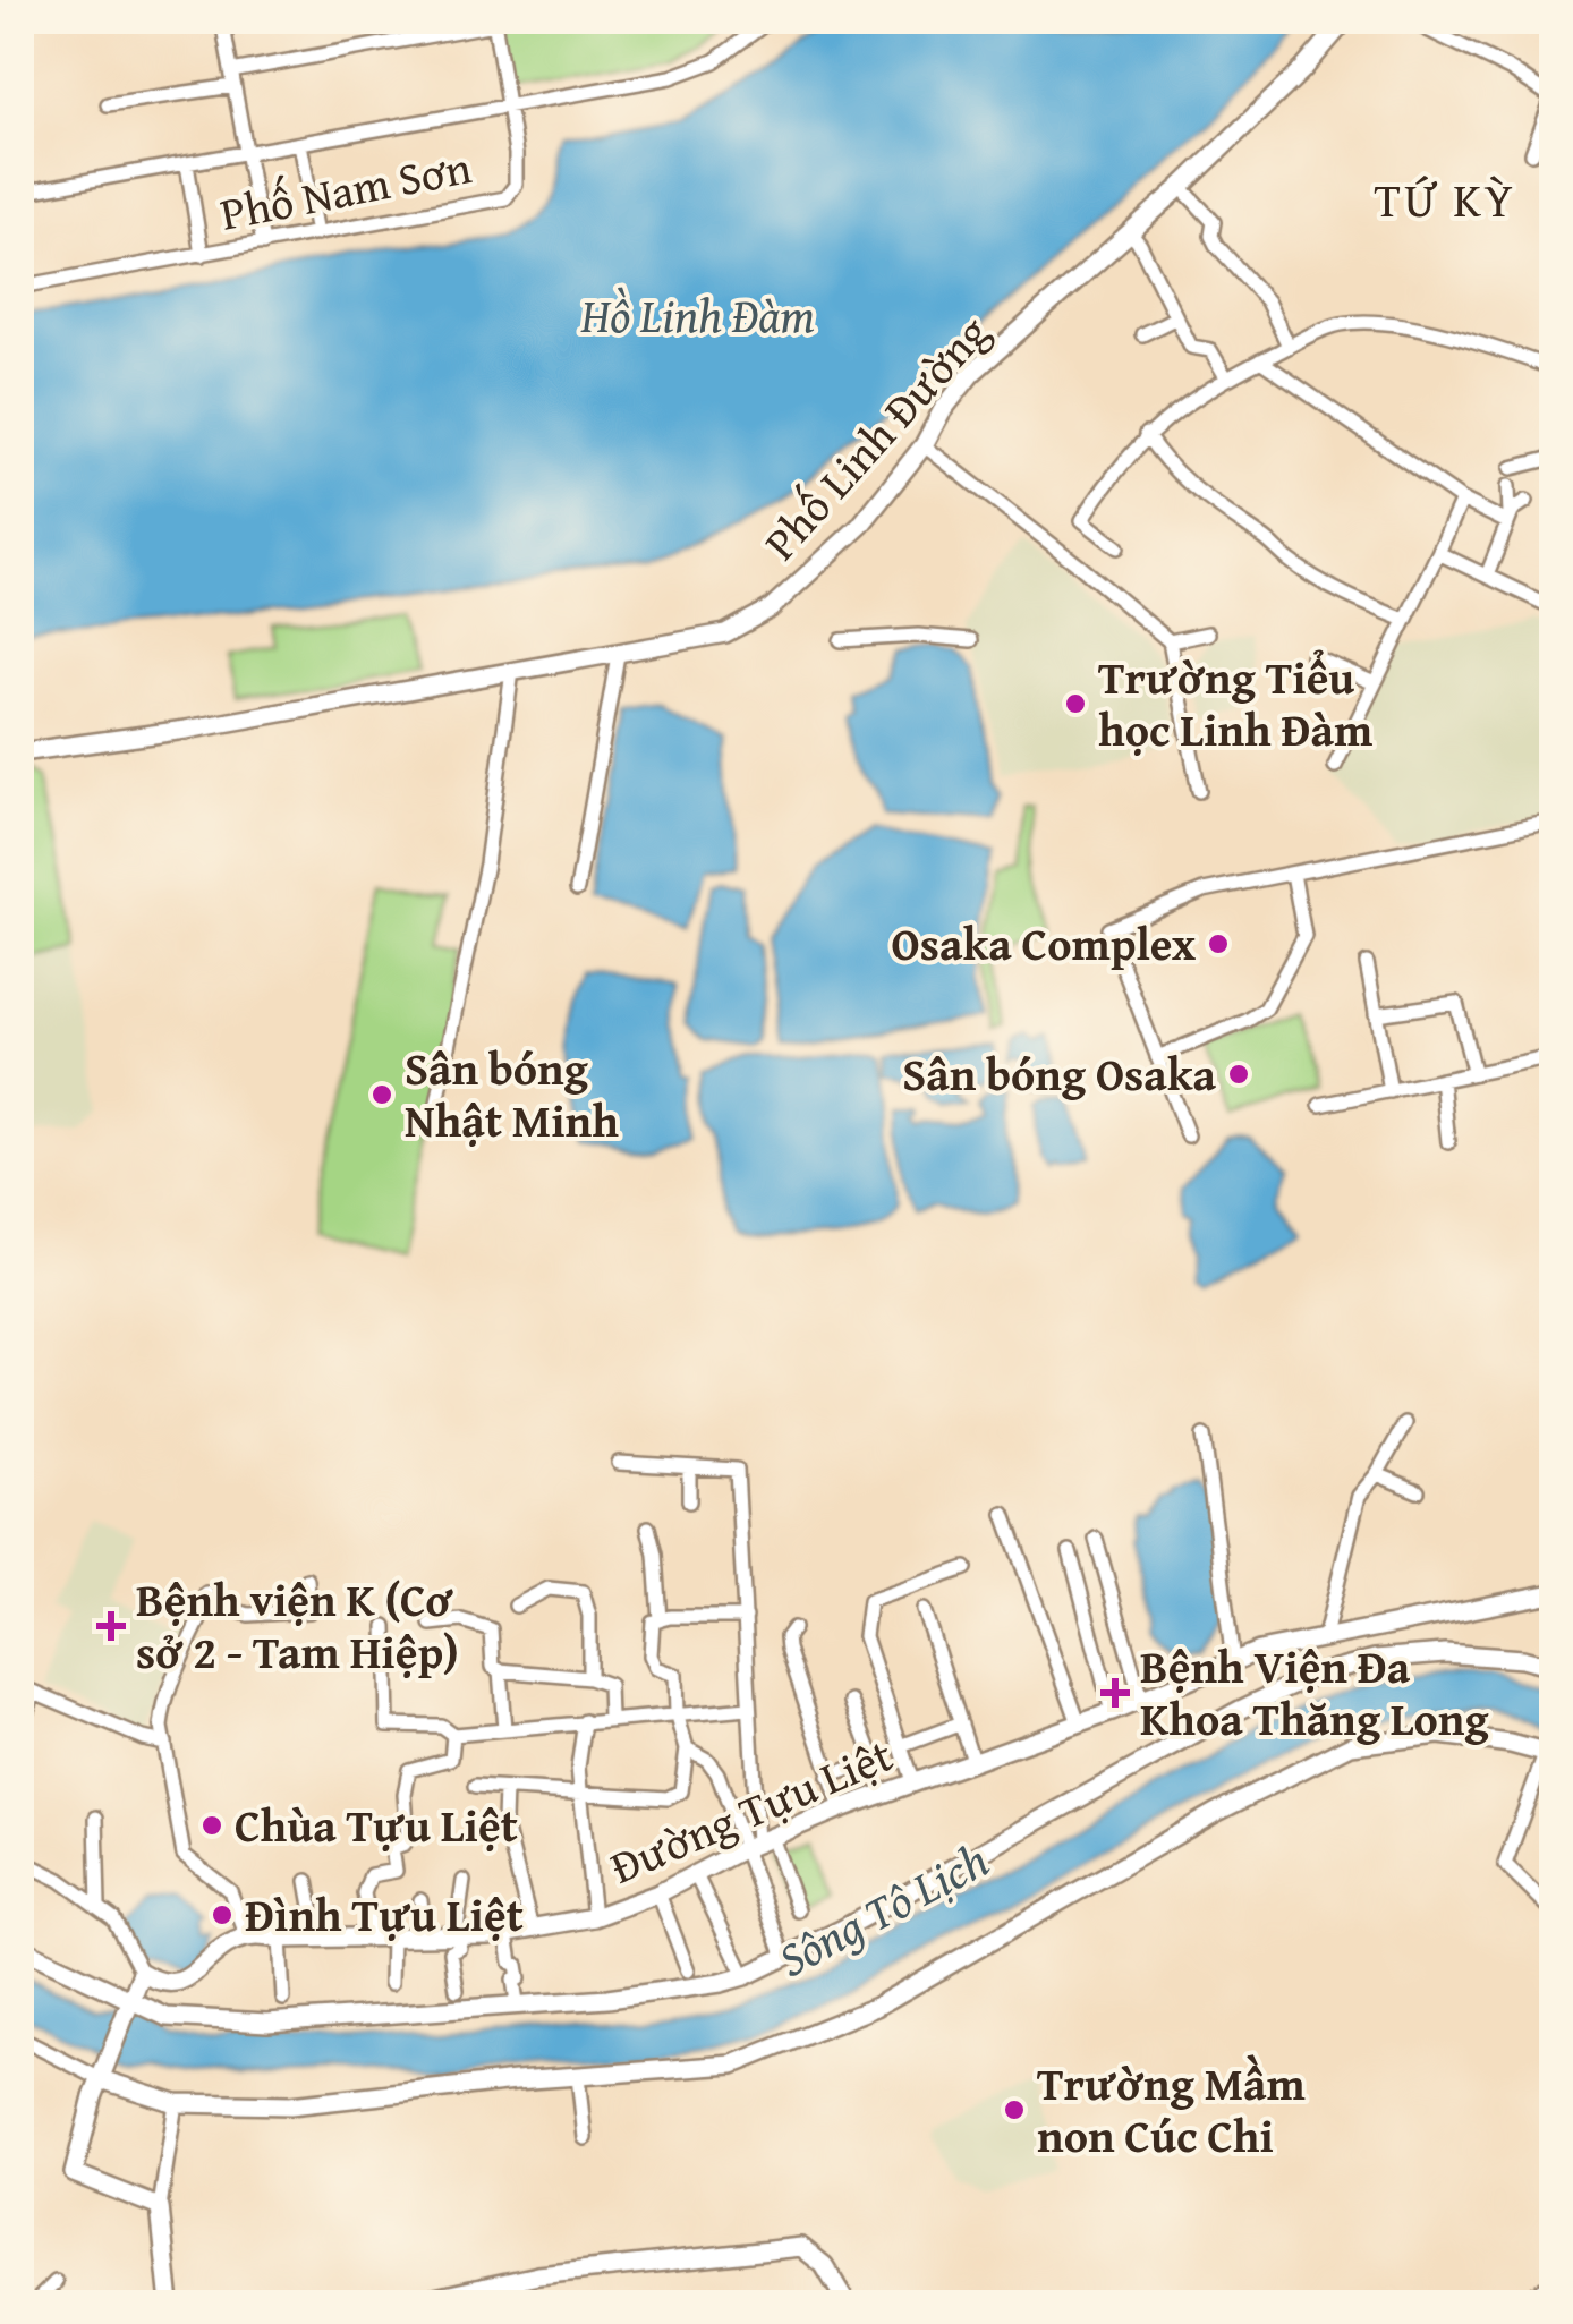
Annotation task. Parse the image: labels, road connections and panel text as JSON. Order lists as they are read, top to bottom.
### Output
{
  "streets": {
    "street": ["Phố Nam Sơn", "Phố Linh Đường", "Đường Tựu Liệt"]
  },
  "districts": ["TỨ KỲ"],
  "water": ["Hồ Linh Đàm", "Sông Tô Lịch"],
  "places": {
    "other": [
      "Trường Tiểu học Linh Đàm",
      "Osaka Complex",
      "Sân bóng Osaka",
      "Sân bóng Nhật Minh",
      "Chùa Tựu Liệt",
      "Đình Tựu Liệt",
      "Trường Mầm non Cúc Chi"
    ],
    "health": ["Bệnh viện K (Cơ sở 2 - Tam Hiệp)", "Bệnh Viện Đa Khoa Thăng Long"]
  }
}
